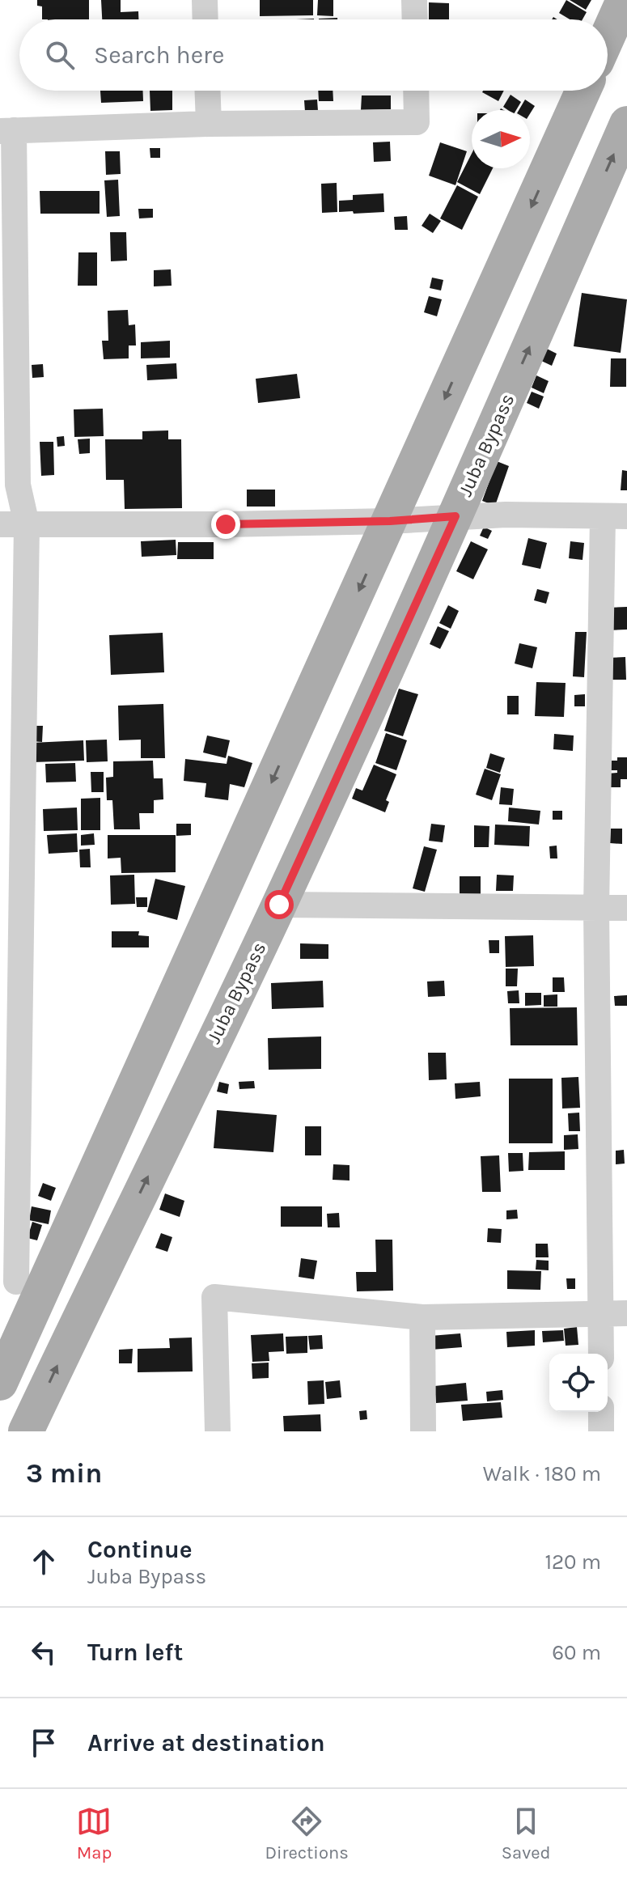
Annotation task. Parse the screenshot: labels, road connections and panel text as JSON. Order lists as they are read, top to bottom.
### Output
{
  "streets": {
    "main road": ["Juba Bypass"]
  },
  "north": "right",
  "page": {
    "search": "Search here",
    "heading": ["3 min", "Walk · 180 m"],
    "list": [
      ["Continue", "Juba Bypass", "120 m"],
      ["Turn left", "60 m"],
      "Arrive at destination"
    ],
    "nav": ["Map", "Directions", "Saved"]
  }
}
